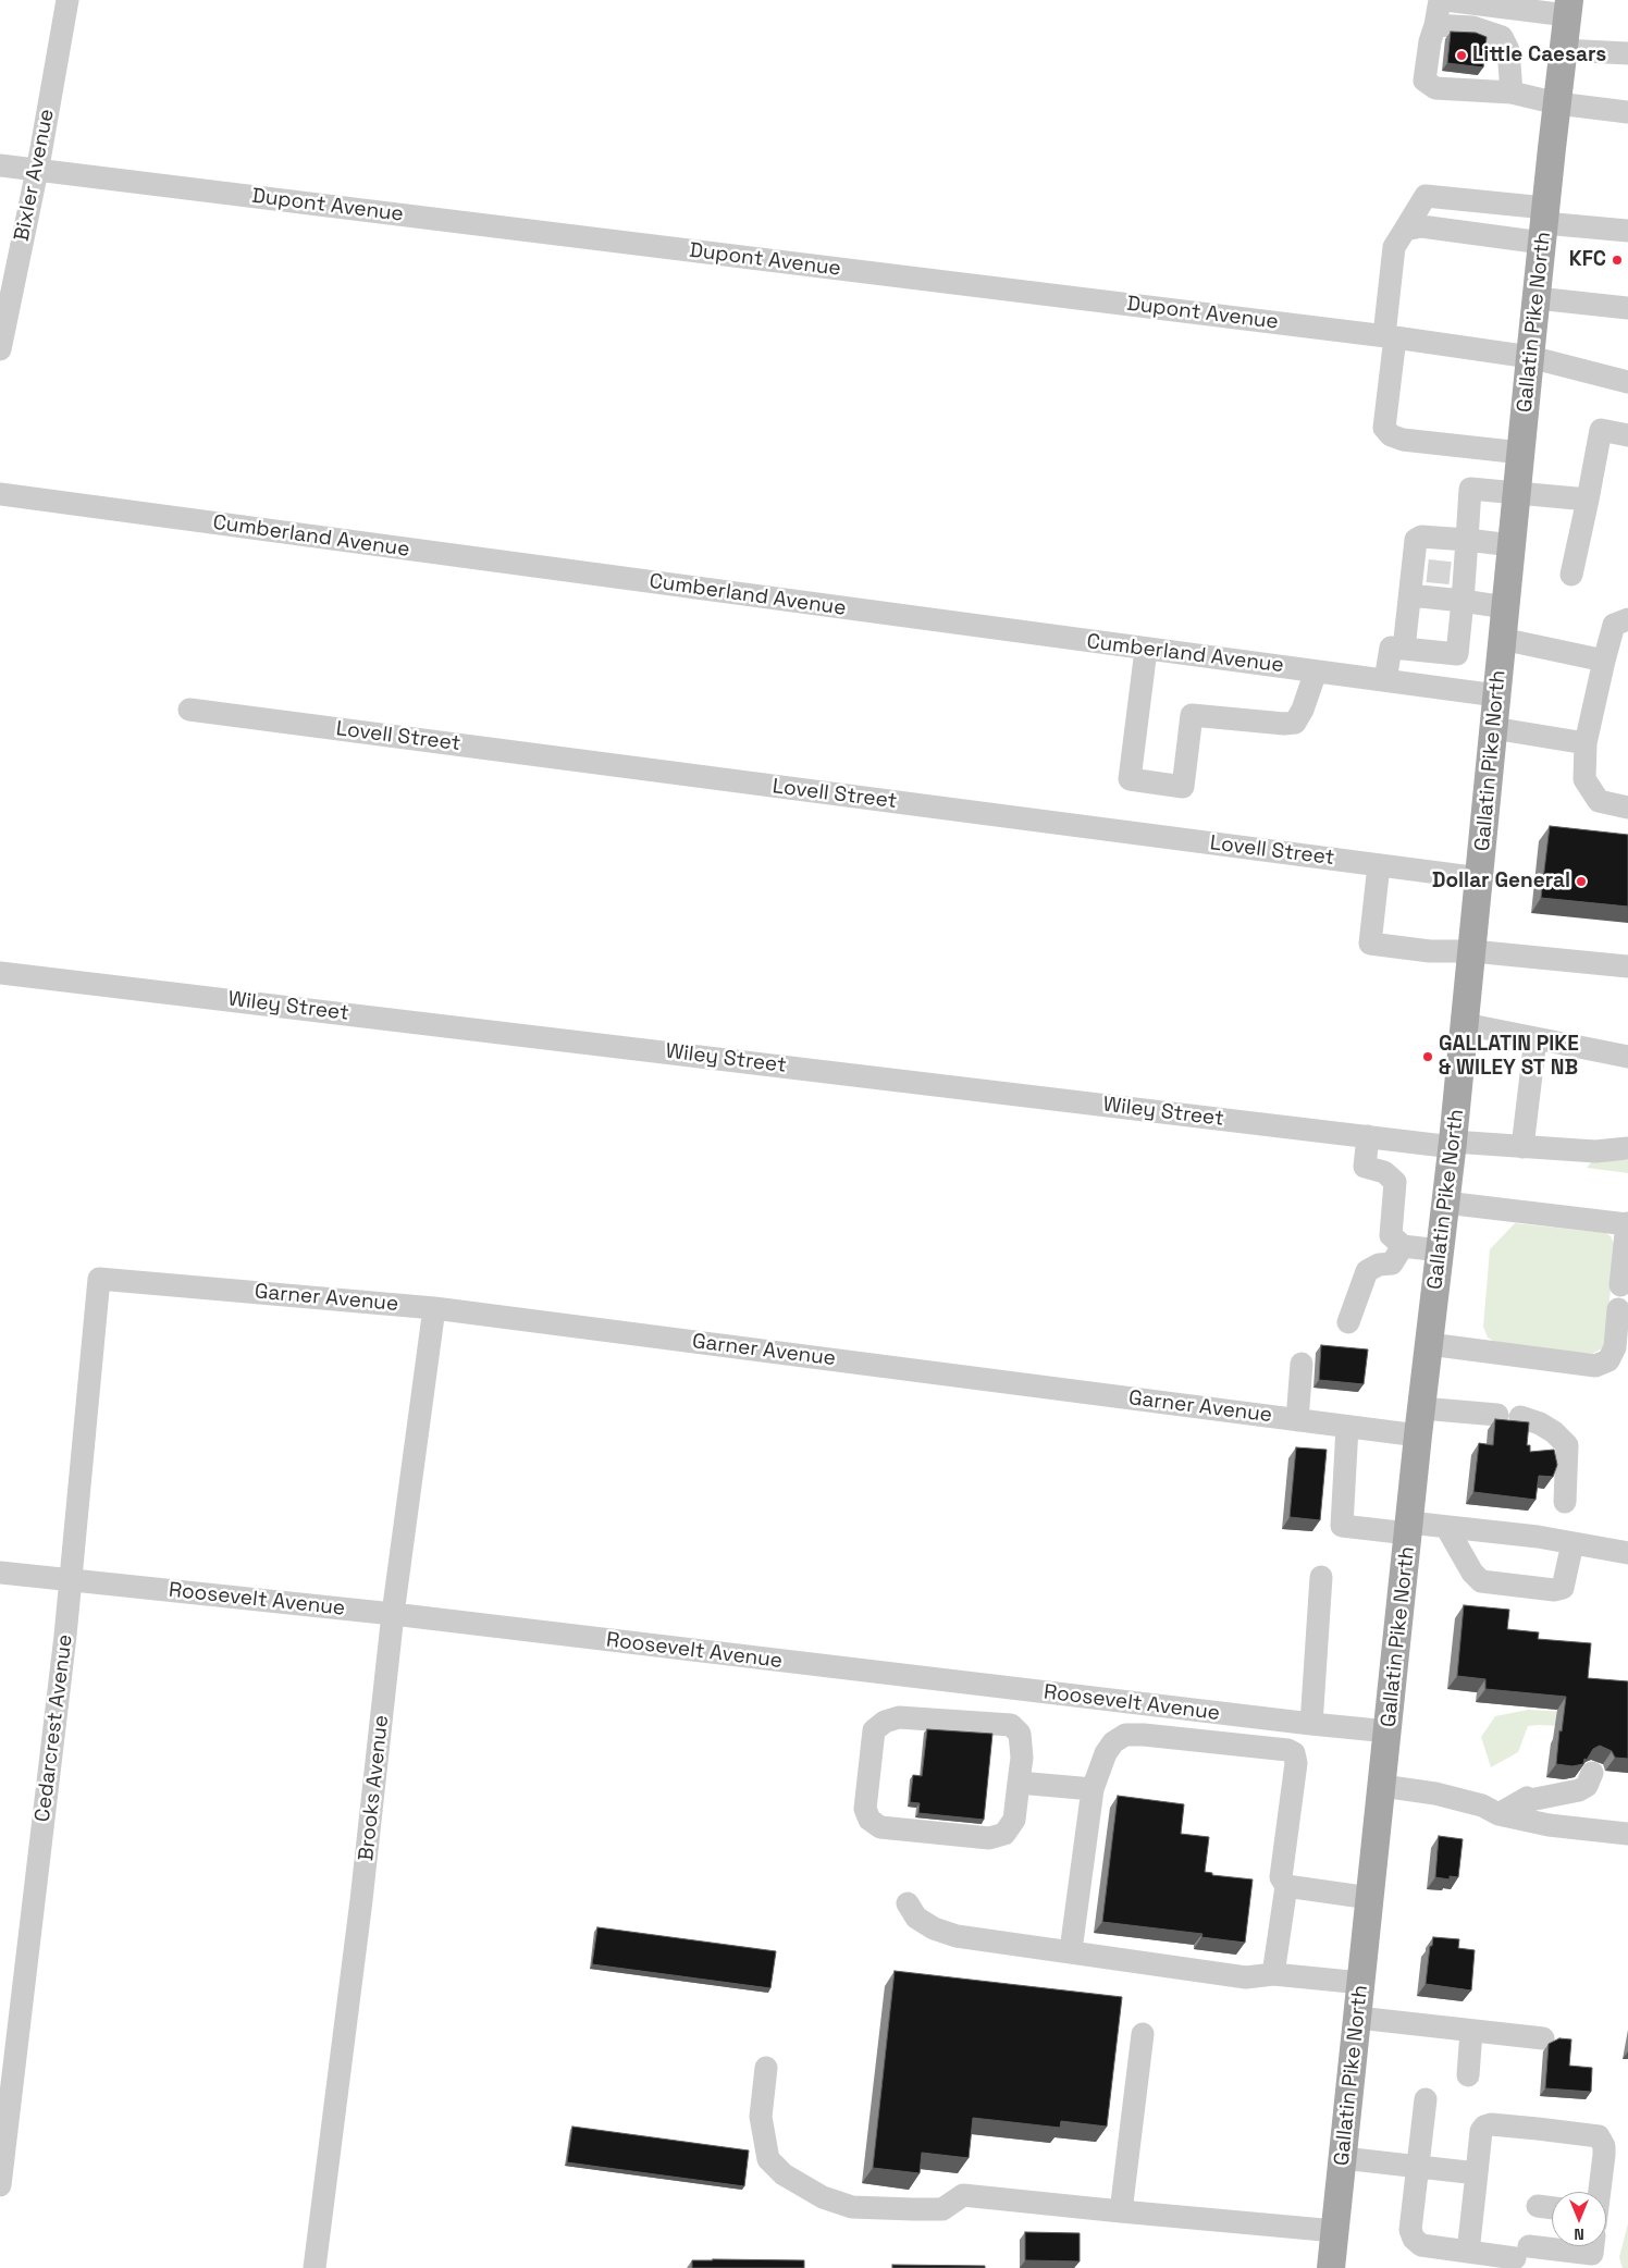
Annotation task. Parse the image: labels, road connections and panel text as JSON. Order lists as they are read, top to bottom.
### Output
{
  "streets": {
    "main road": ["Gallatin Pike North"],
    "street": [
      "Bixler Avenue",
      "Dupont Avenue",
      "Cumberland Avenue",
      "Lovell Street",
      "Wiley Street",
      "Garner Avenue",
      "Roosevelt Avenue",
      "Cedarcrest Avenue",
      "Brooks Avenue"
    ]
  },
  "crossings": [
    ["Bixler Avenue", "Dupont Avenue"],
    ["Dupont Avenue", "Gallatin Pike North"],
    ["Gallatin Pike North", "Cumberland Avenue"],
    ["Gallatin Pike North", "Lovell Street"],
    ["Gallatin Pike North", "Wiley Street"],
    ["Gallatin Pike North", "Garner Avenue"],
    ["Gallatin Pike North", "Roosevelt Avenue"],
    ["Garner Avenue", "Cedarcrest Avenue"],
    ["Garner Avenue", "Brooks Avenue"],
    ["Roosevelt Avenue", "Cedarcrest Avenue"],
    ["Roosevelt Avenue", "Brooks Avenue"]
  ],
  "places": [
    "Little Caesars",
    "KFC",
    "Dollar General",
    "GALLATIN PIKE & WILEY ST NB"
  ],
  "north": "bottom"
}
